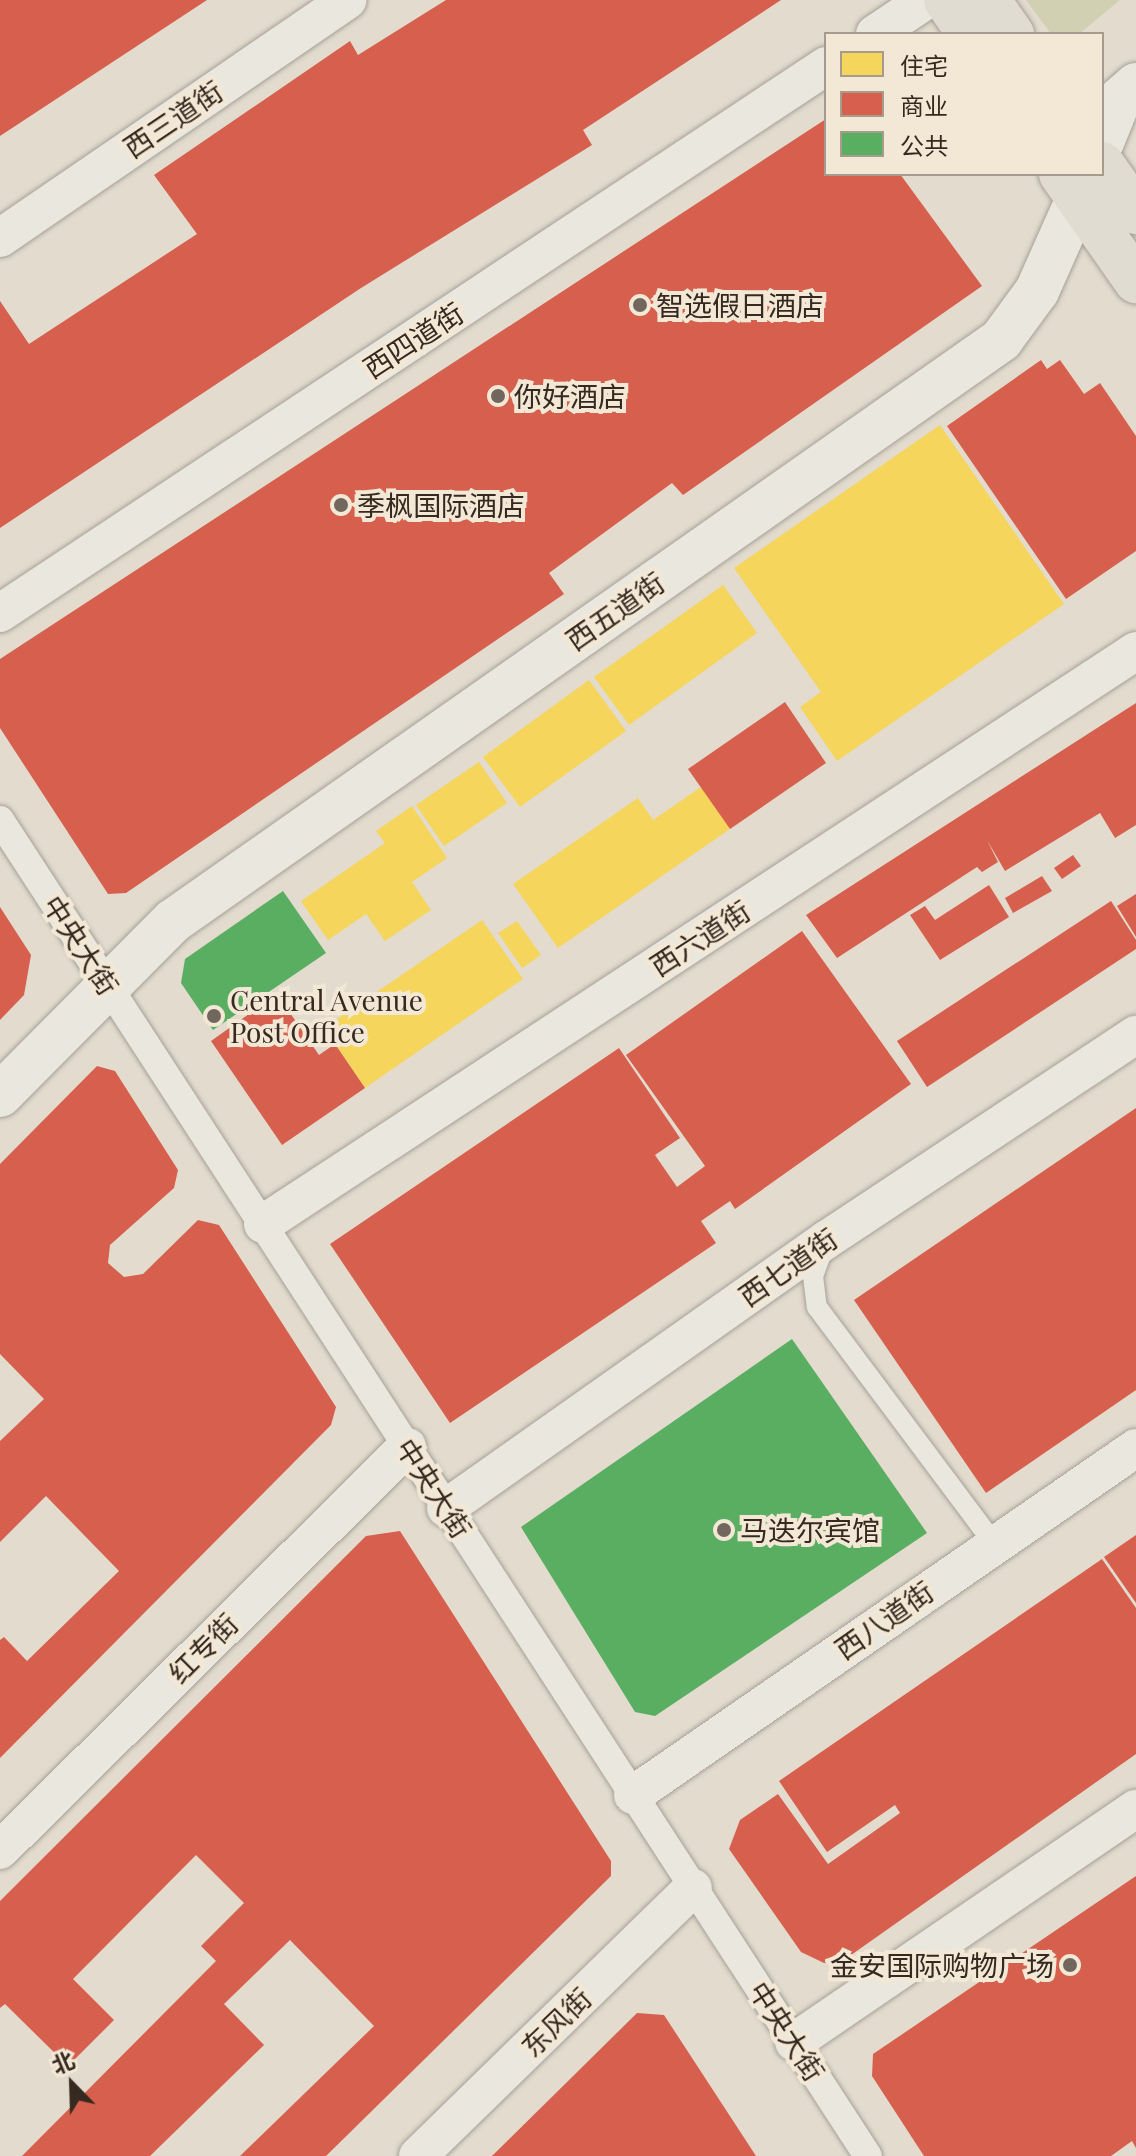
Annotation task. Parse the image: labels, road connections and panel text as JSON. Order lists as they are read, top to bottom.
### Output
{
  "streets": {
    "main road": ["西五道街"],
    "street": [
      "西三道街",
      "西四道街",
      "西六道街",
      "中央大街",
      "西七道街",
      "西八道街",
      "红专街",
      "东风街"
    ]
  },
  "crossings": [
    ["西五道街", "中央大街"],
    ["西六道街", "中央大街"],
    ["中央大街", "西七道街"],
    ["中央大街", "西八道街"],
    ["中央大街", "红专街"],
    ["中央大街", "东风街"]
  ],
  "places": [
    "智选假日酒店",
    "你好酒店",
    "季枫国际酒店",
    "Central Avenue Post Office",
    "马迭尔宾馆",
    "金安国际购物广场"
  ],
  "legend": ["住宅", "商业", "公共"],
  "north": "top left"
}
